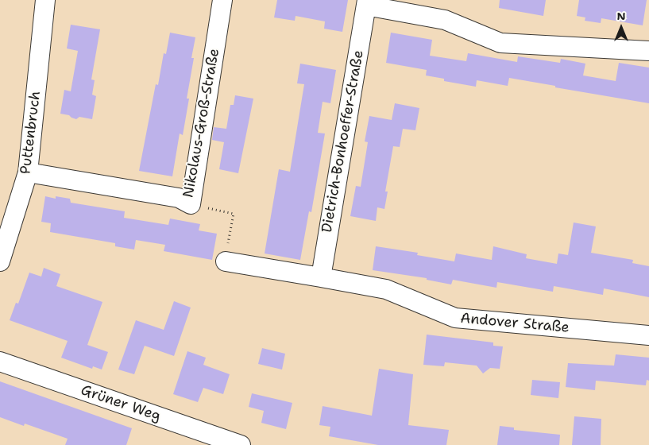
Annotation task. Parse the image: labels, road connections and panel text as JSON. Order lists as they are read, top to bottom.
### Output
{
  "streets": {
    "street": [
      "Nikolaus-Groß-Straße",
      "Puttenbruch",
      "Dietrich-Bonhoeffer-Straße",
      "Andover Straße",
      "Grüner Weg"
    ]
  },
  "crossings": [
    ["Nikolaus-Groß-Straße", "Puttenbruch"],
    ["Dietrich-Bonhoeffer-Straße", "Andover Straße"]
  ],
  "north": "top"
}
